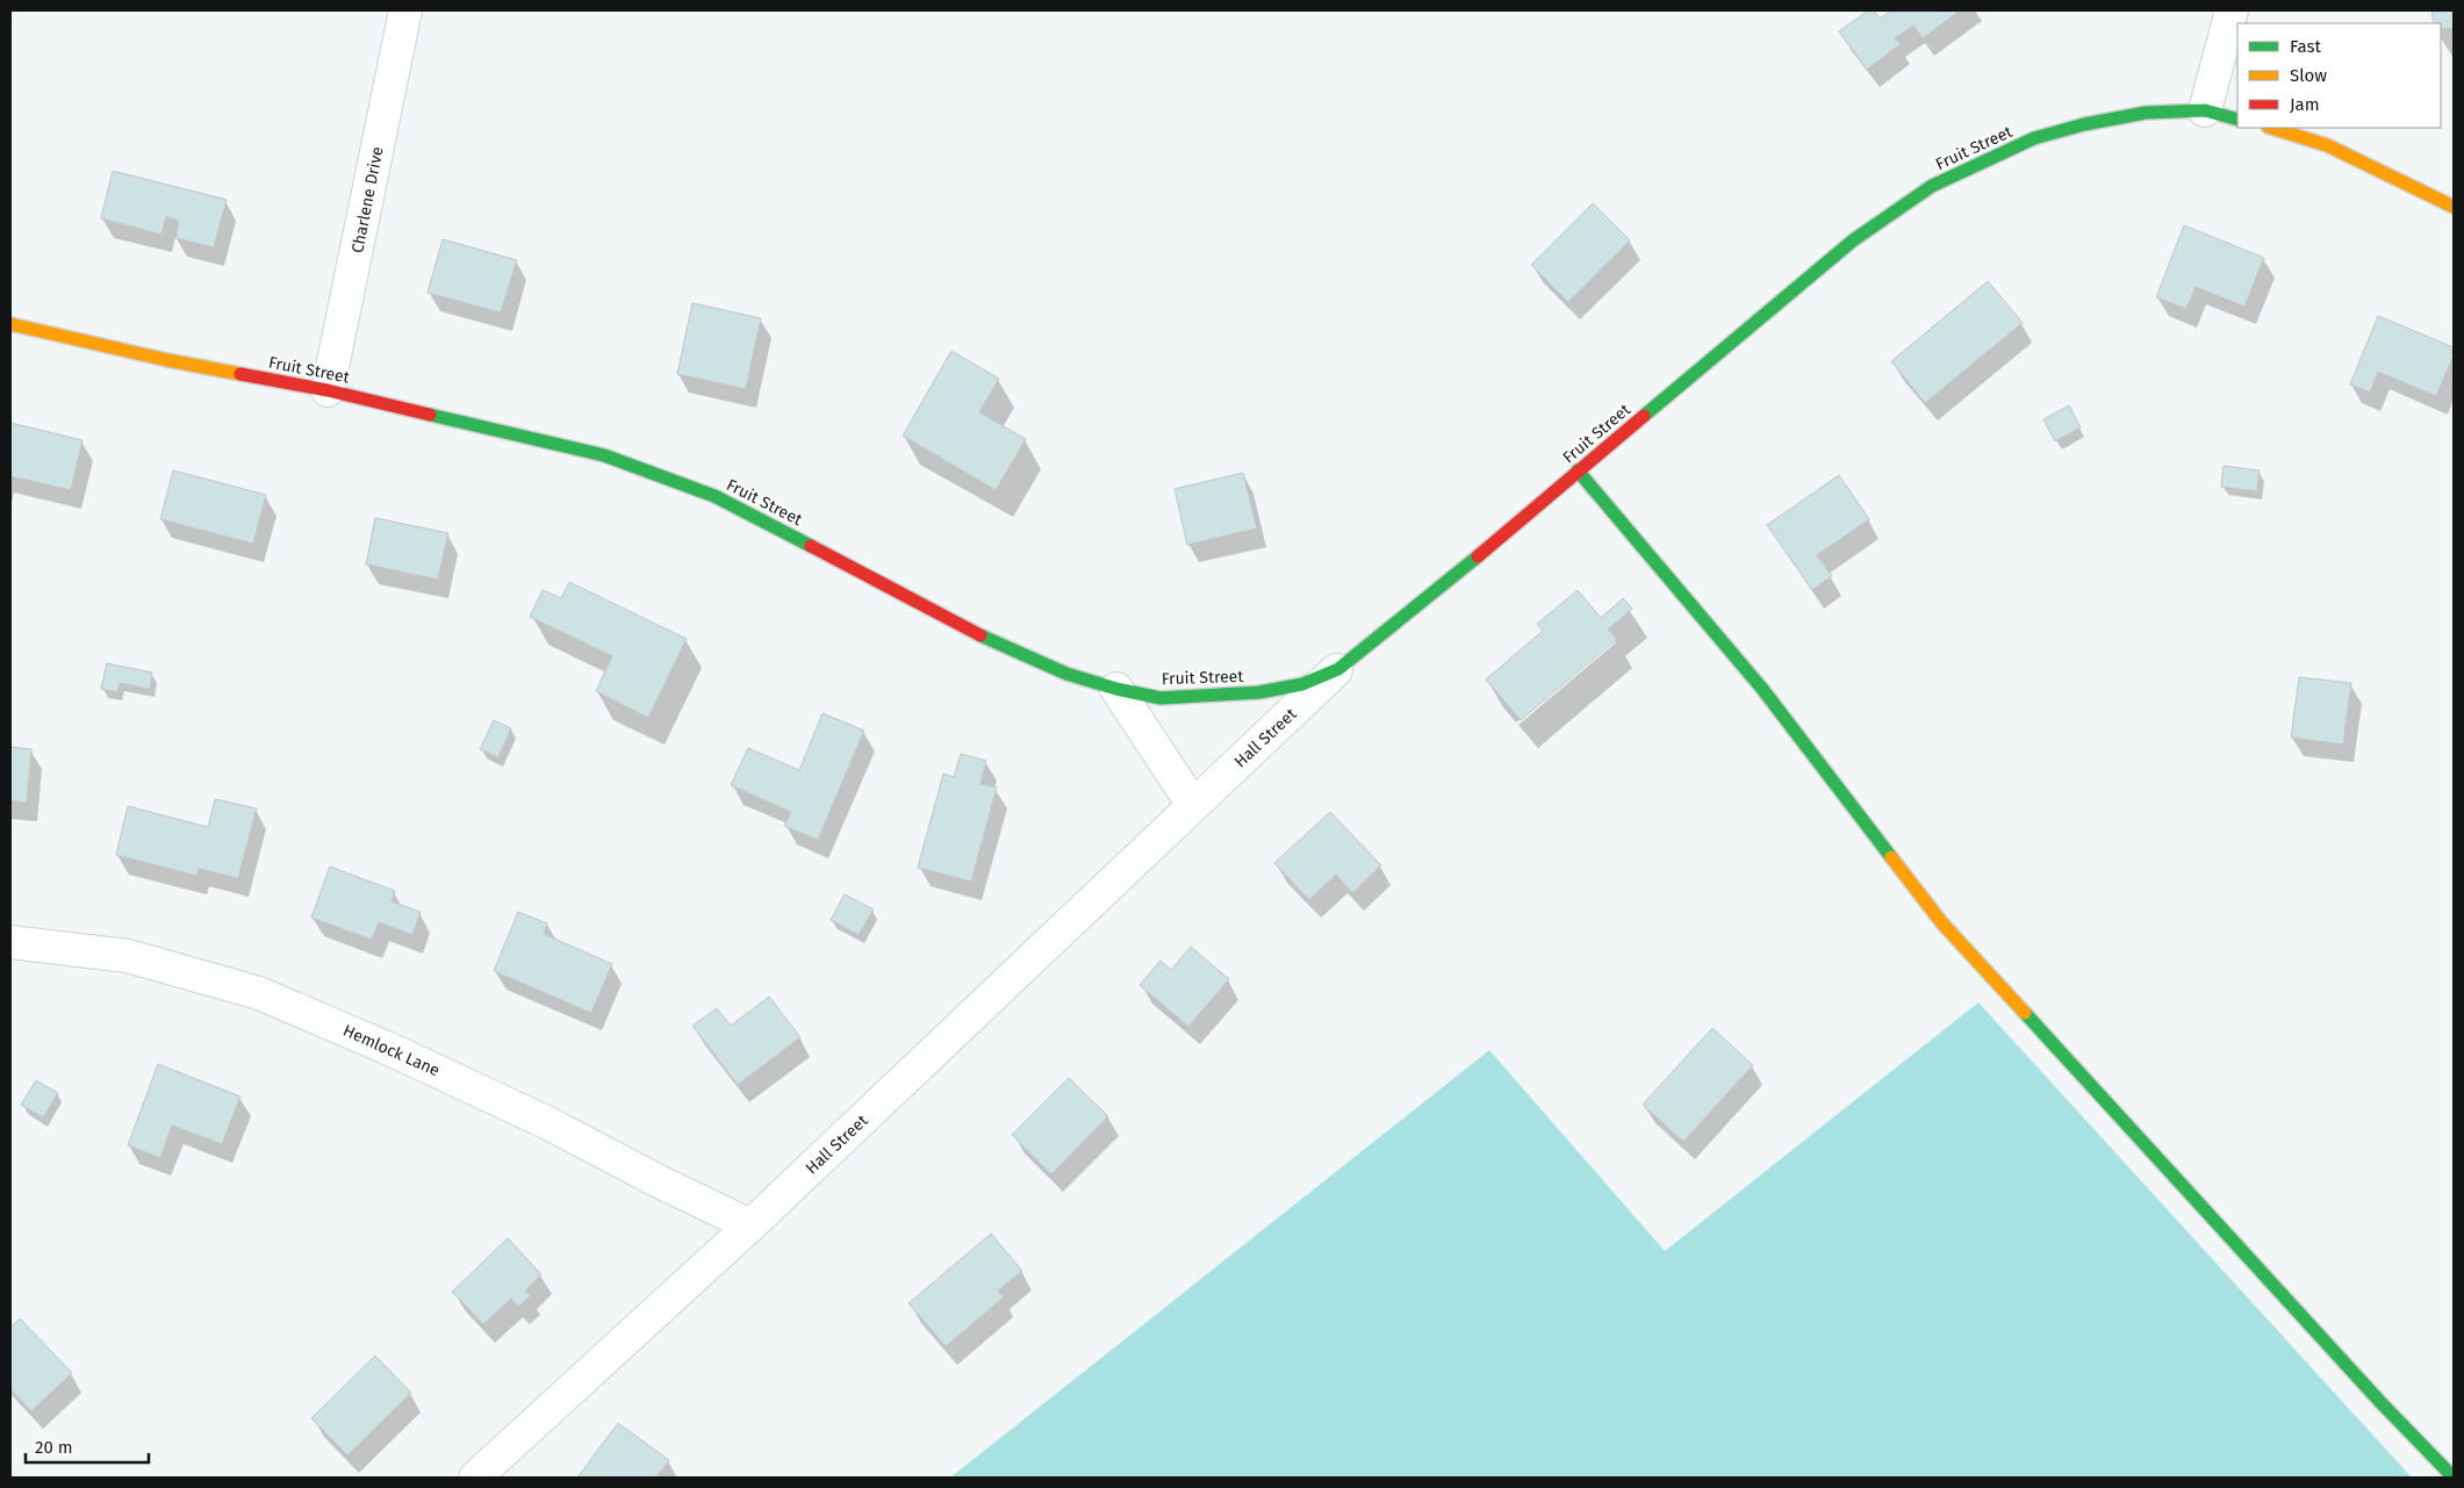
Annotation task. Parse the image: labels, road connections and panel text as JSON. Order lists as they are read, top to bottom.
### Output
{
  "streets": {
    "street": [
      "Fruit Street",
      "Charlene Drive",
      "Hall Street",
      "Hemlock Lane"
    ]
  },
  "crossings": [
    ["Fruit Street", "Charlene Drive"],
    ["Fruit Street", "Hall Street"],
    ["Hall Street", "Hemlock Lane"]
  ],
  "legend": ["Fast", "Slow", "Jam"],
  "scale_bar": "20 m"
}
